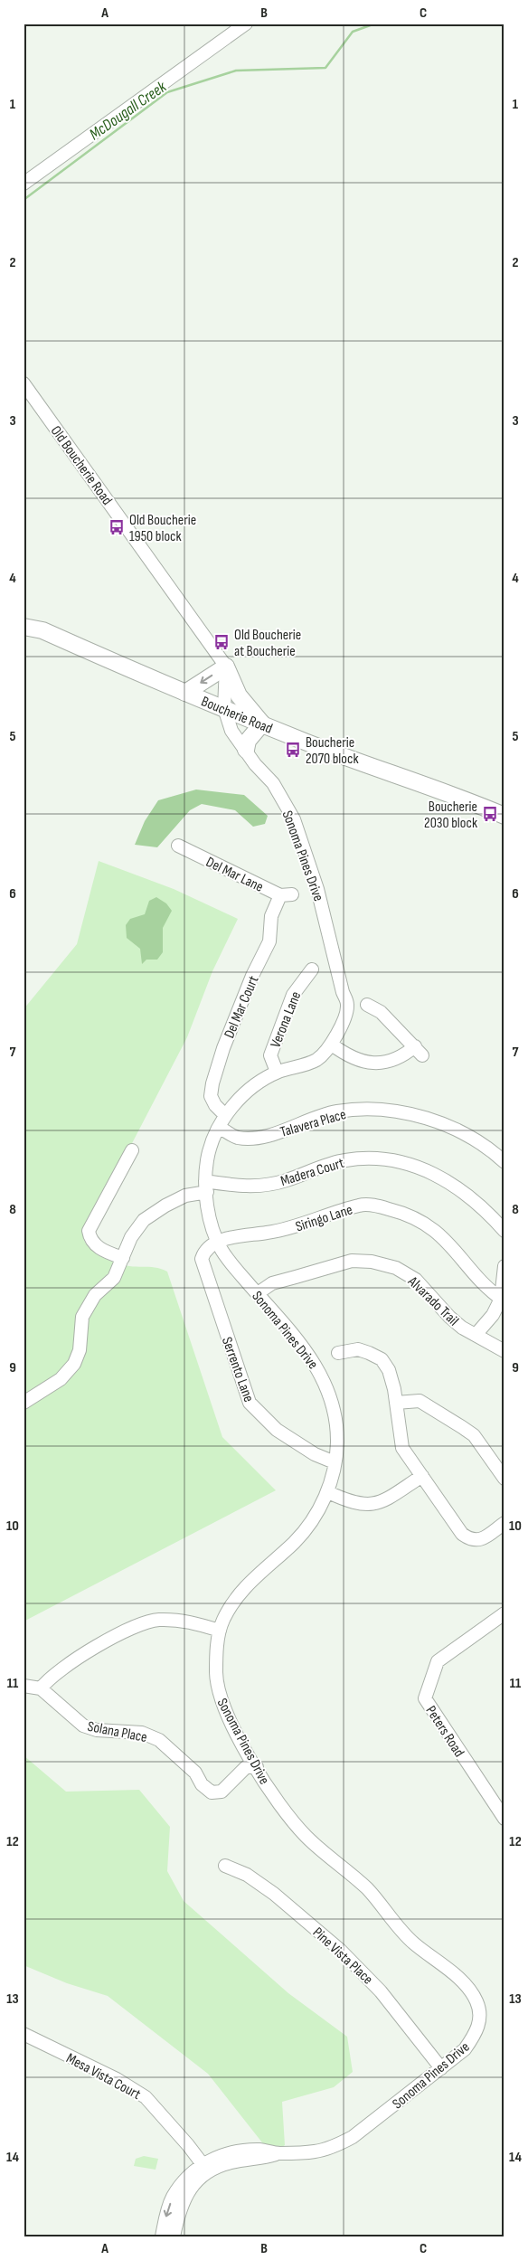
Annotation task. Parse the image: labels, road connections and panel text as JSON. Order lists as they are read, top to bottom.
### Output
{
  "streets": {
    "main road": ["Boucherie Road"],
    "street": [
      "Old Boucherie Road",
      "Sonoma Pines Drive",
      "Del Mar Lane",
      "Del Mar Court",
      "Verona Lane",
      "Talavera Place",
      "Madera Court",
      "Siringo Lane",
      "Alvarado Trail",
      "Serrento Lane",
      "Solana Place",
      "Peters Road",
      "Pine Vista Place",
      "Mesa Vista Court"
    ]
  },
  "crossings": [
    ["Boucherie Road", "Sonoma Pines Drive"],
    ["Sonoma Pines Drive", "Del Mar Court"],
    ["Sonoma Pines Drive", "Verona Lane"],
    ["Sonoma Pines Drive", "Talavera Place"],
    ["Sonoma Pines Drive", "Madera Court"],
    ["Sonoma Pines Drive", "Siringo Lane"],
    ["Sonoma Pines Drive", "Alvarado Trail"],
    ["Sonoma Pines Drive", "Serrento Lane"],
    ["Sonoma Pines Drive", "Solana Place"],
    ["Sonoma Pines Drive", "Pine Vista Place"],
    ["Sonoma Pines Drive", "Mesa Vista Court"],
    ["Del Mar Lane", "Del Mar Court"],
    ["Siringo Lane", "Serrento Lane"]
  ],
  "water": ["McDougall Creek"],
  "places": {
    "bus stop": [
      "Old Boucherie 1950 block",
      "Old Boucherie at Boucherie",
      "Boucherie 2070 block",
      "Boucherie 2030 block"
    ]
  },
  "grid": {
    "columns": ["A", "B", "C"],
    "rows": [
      "1",
      "2",
      "3",
      "4",
      "5",
      "6",
      "7",
      "8",
      "9",
      "10",
      "11",
      "12",
      "13",
      "14"
    ]
  }
}
